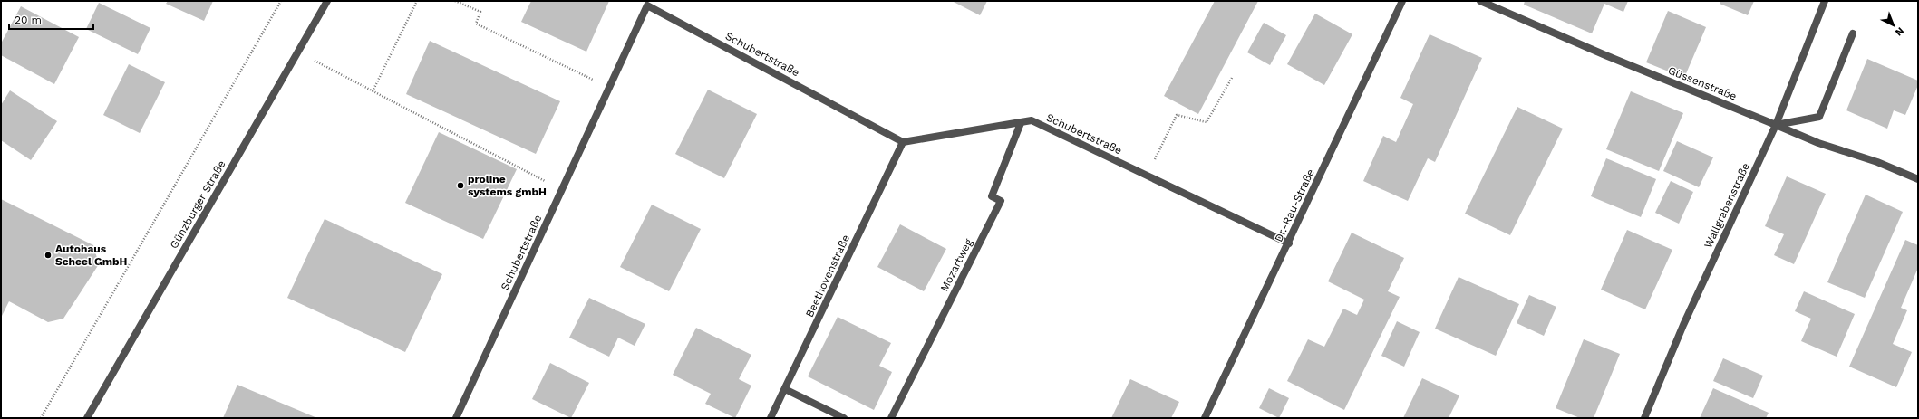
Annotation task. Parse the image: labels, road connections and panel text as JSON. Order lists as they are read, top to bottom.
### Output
{
  "streets": {
    "street": [
      "Schubertstraße",
      "Güssenstraße",
      "Günzburger Straße",
      "Dr.-Rau-Straße",
      "Wallgrabenstraße",
      "Mozartweg",
      "Beethovenstraße"
    ]
  },
  "crossings": [
    ["Schubertstraße", "Dr.-Rau-Straße"],
    ["Schubertstraße", "Mozartweg"],
    ["Schubertstraße", "Beethovenstraße"],
    ["Güssenstraße", "Wallgrabenstraße"]
  ],
  "places": ["proline systems gmbH", "Autohaus Scheel GmbH"],
  "scale_bar": "20 m",
  "north": "bottom right"
}
